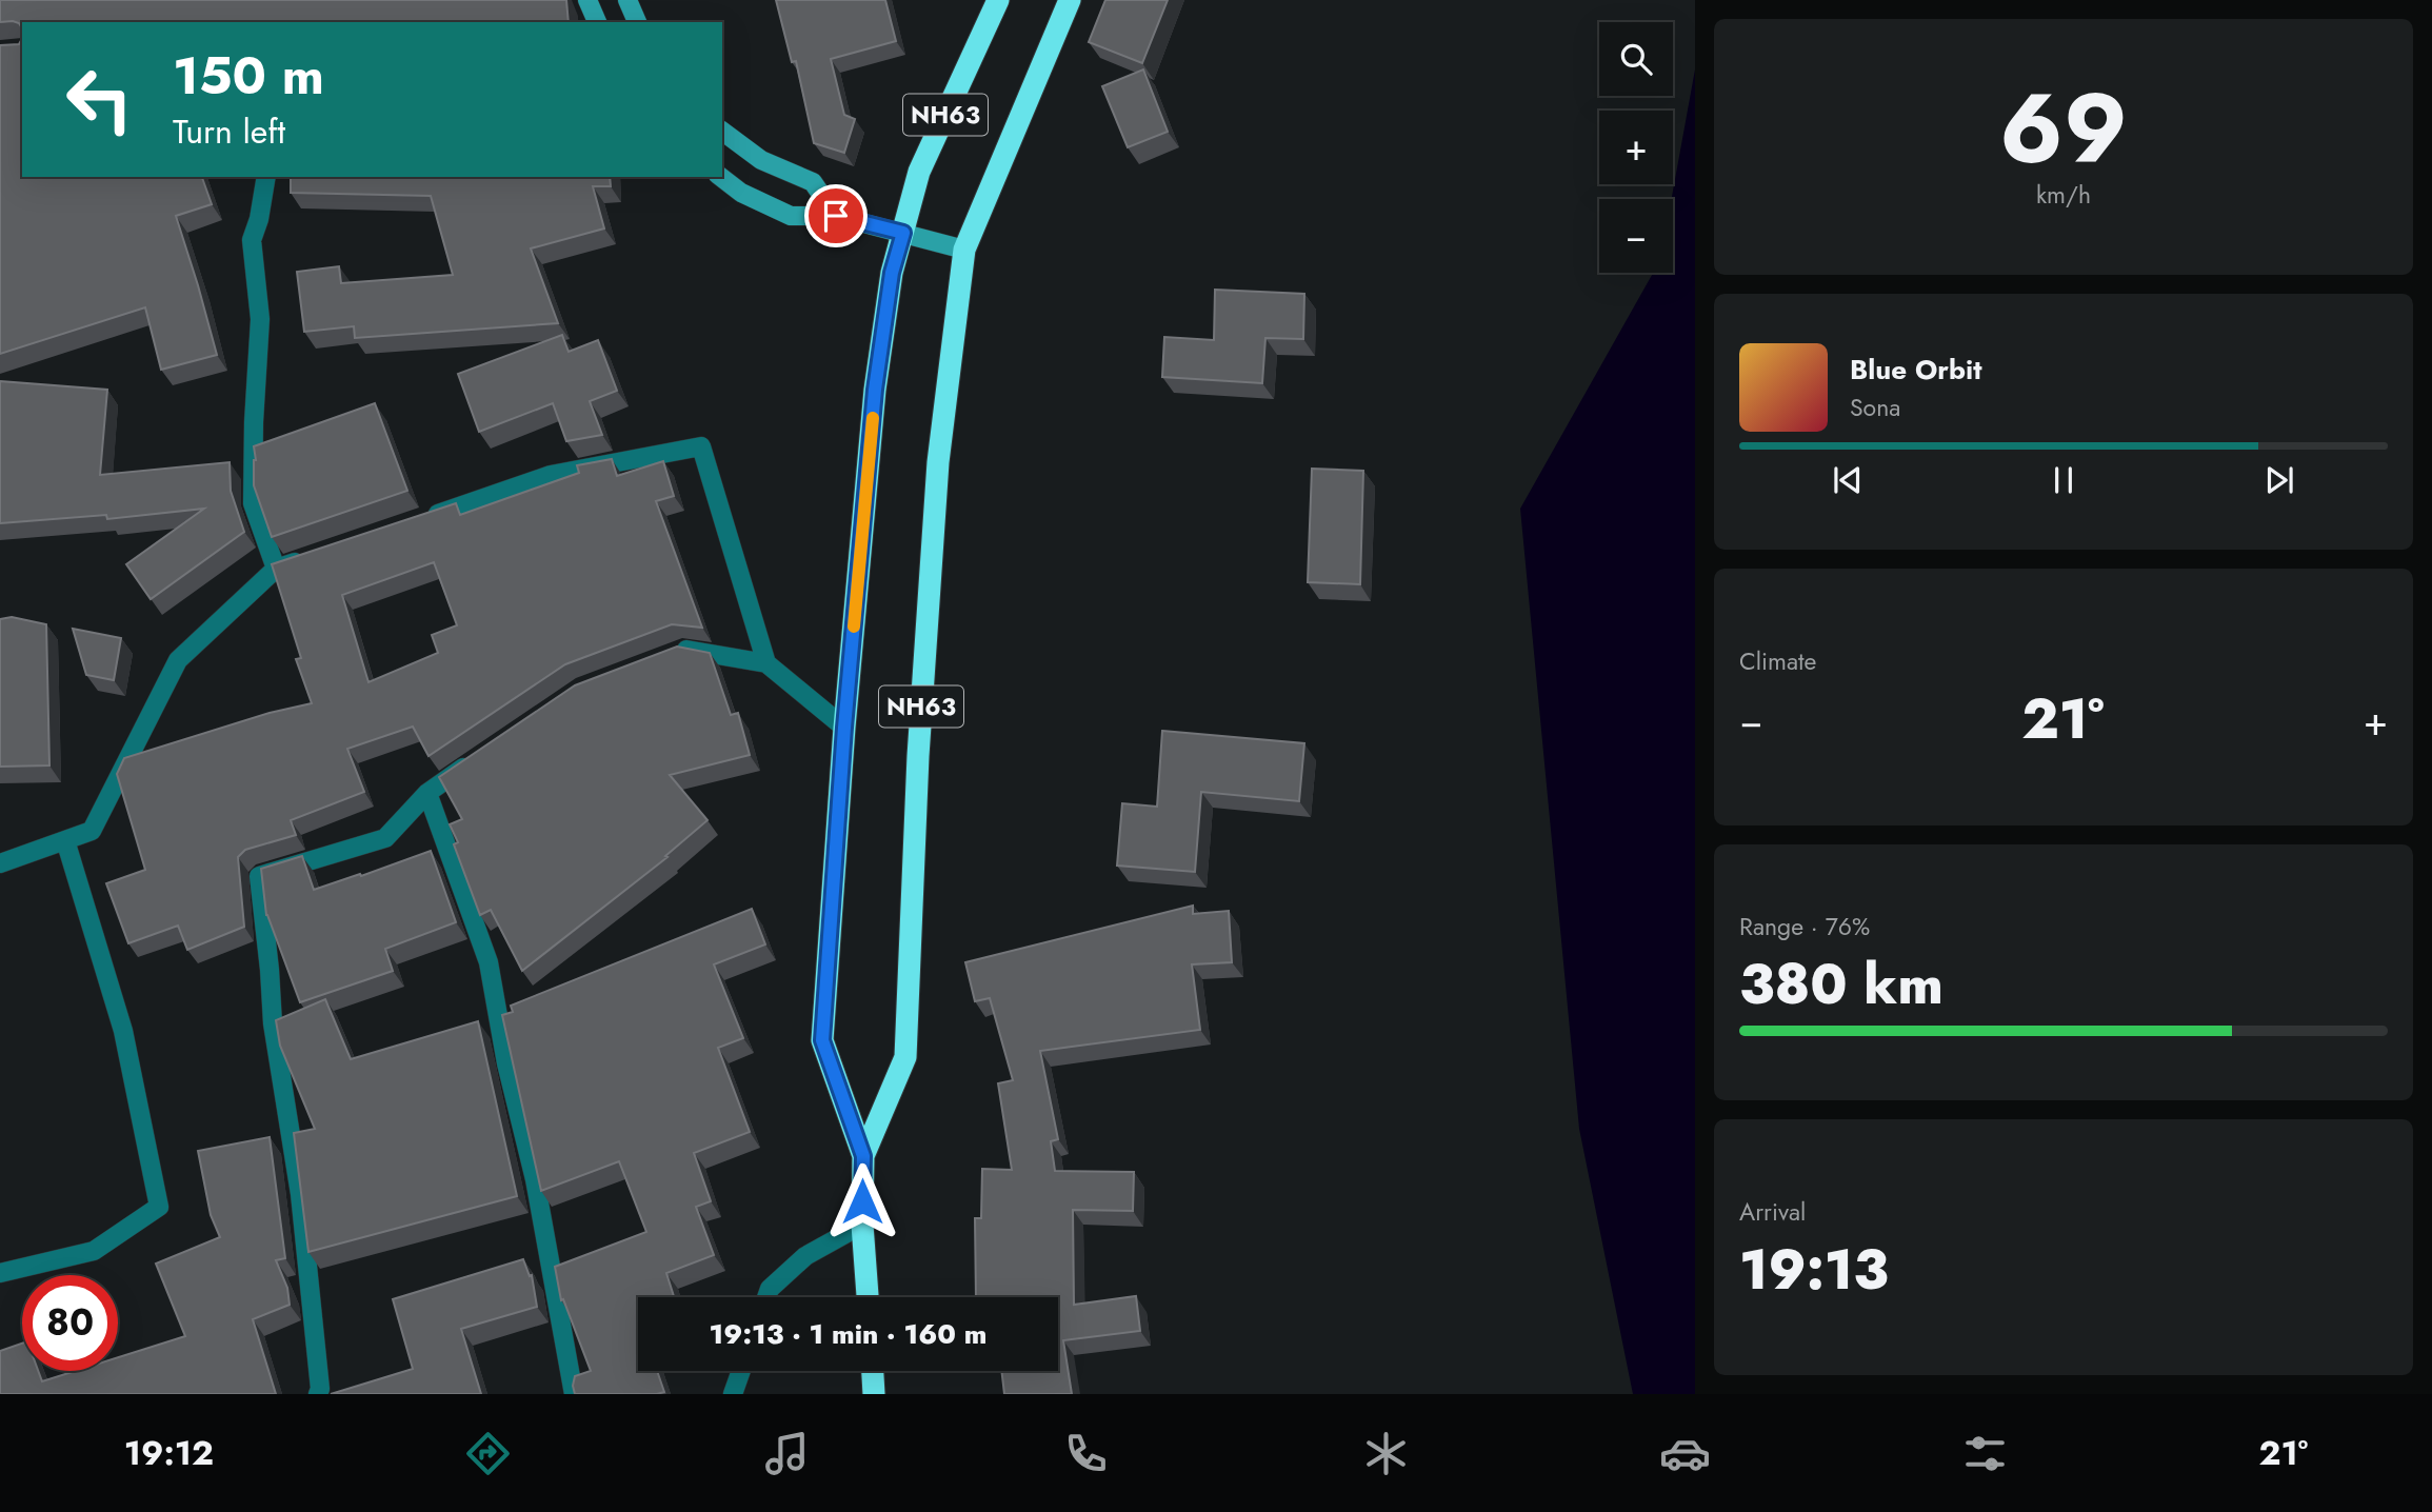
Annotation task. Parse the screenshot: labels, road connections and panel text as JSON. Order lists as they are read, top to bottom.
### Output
{
  "streets": {
    "highway": ["NH63"]
  },
  "page": {
    "tile": [
      ["69", "km/h"],
      "Climate",
      ["Range · 76%", "380 km"],
      ["Arrival", "19:13"]
    ],
    "map_buttons": ["+", "−"],
    "turn": ["150 m", "Turn left"],
    "song": ["Blue Orbit", "Sona"],
    "heat": ["−", "21°", "+"],
    "limit": "80",
    "trip": "19:13 · 1 min · 160 m",
    "tabs": ["19:12", "21°"]
  }
}
